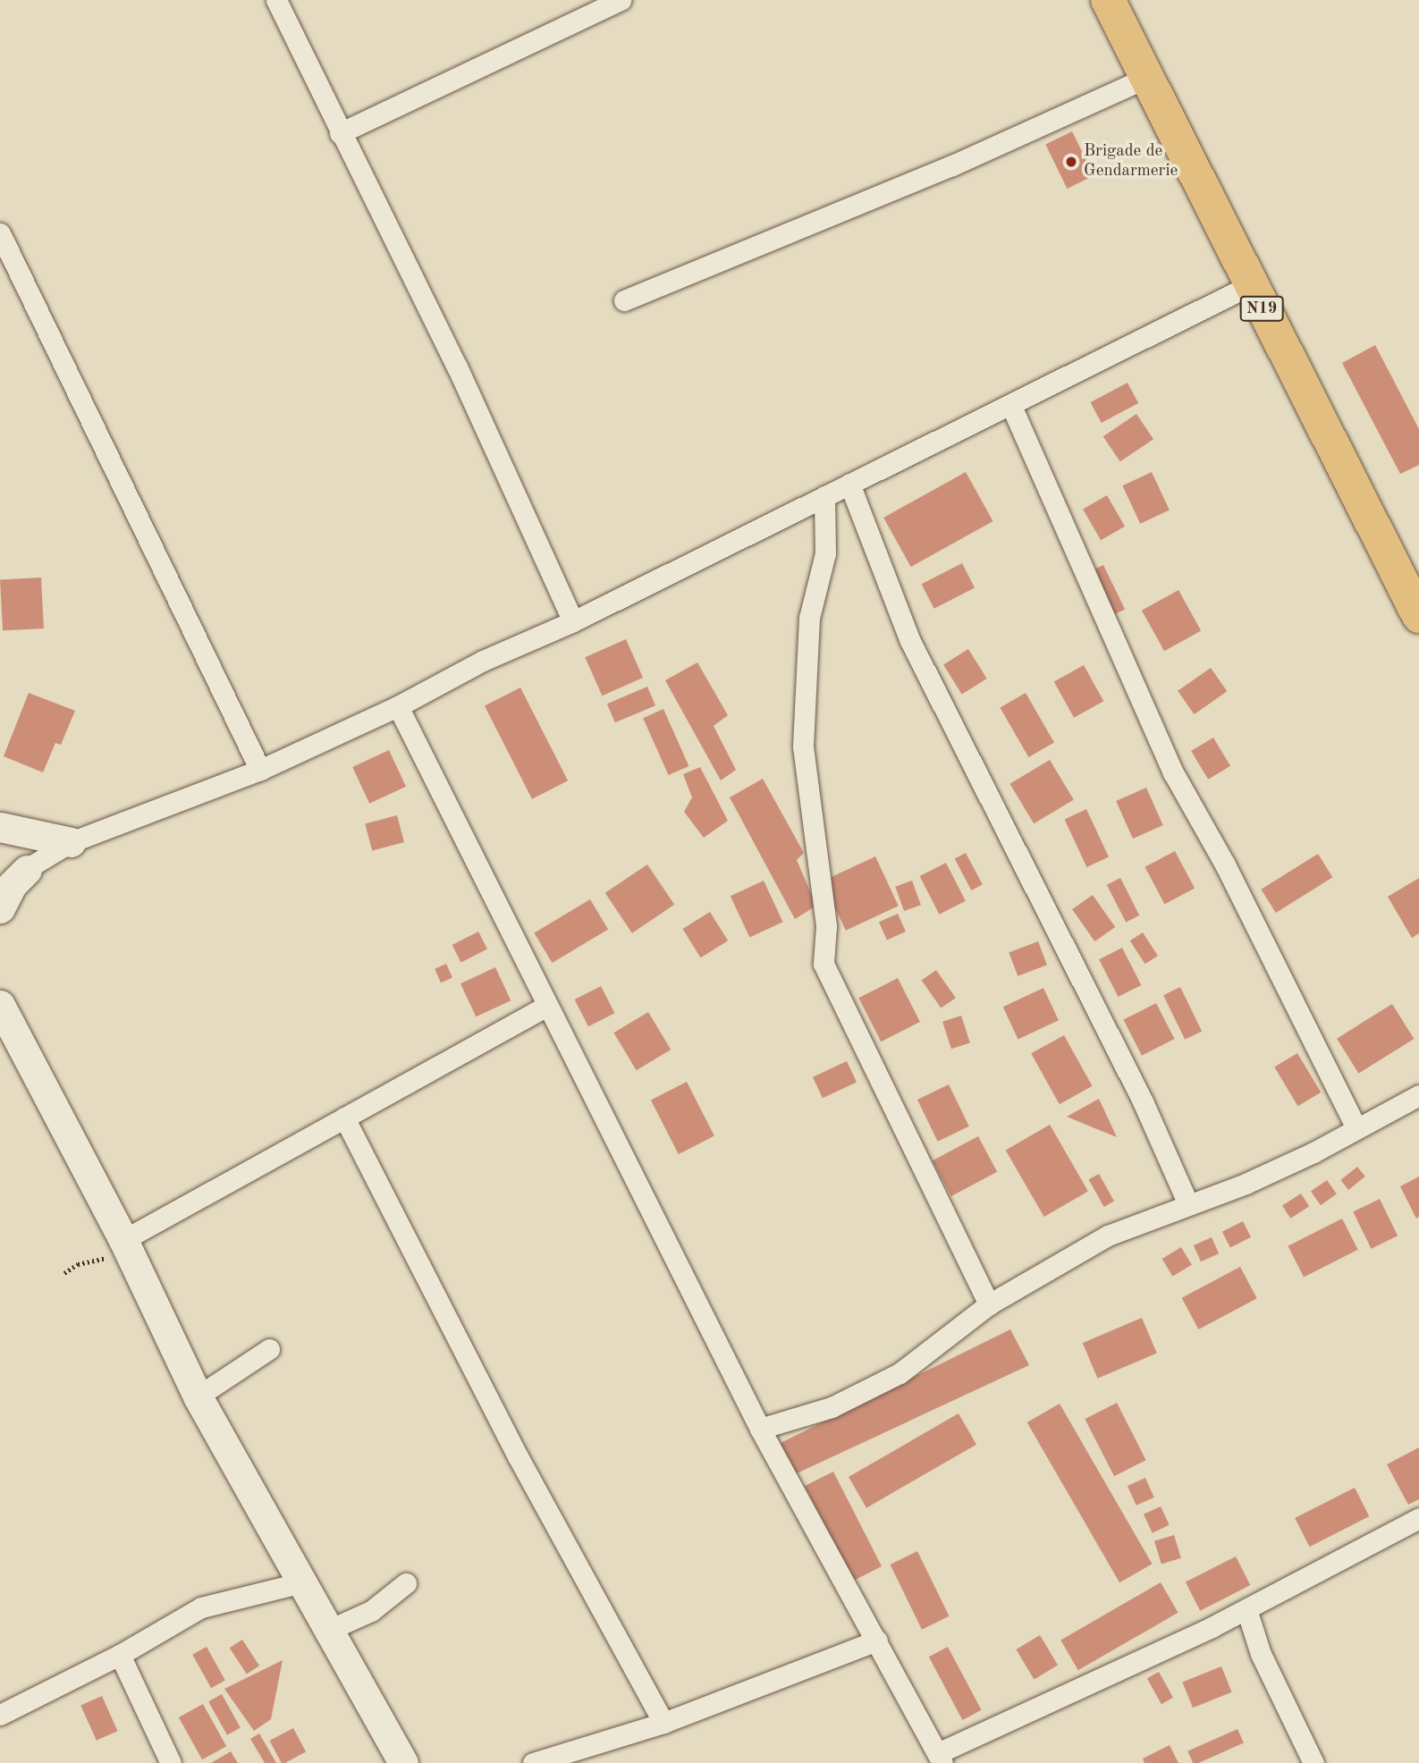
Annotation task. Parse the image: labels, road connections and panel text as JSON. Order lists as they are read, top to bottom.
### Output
{
  "streets": {
    "highway": ["N19"]
  },
  "places": ["Brigade de Gendarmerie"]
}
